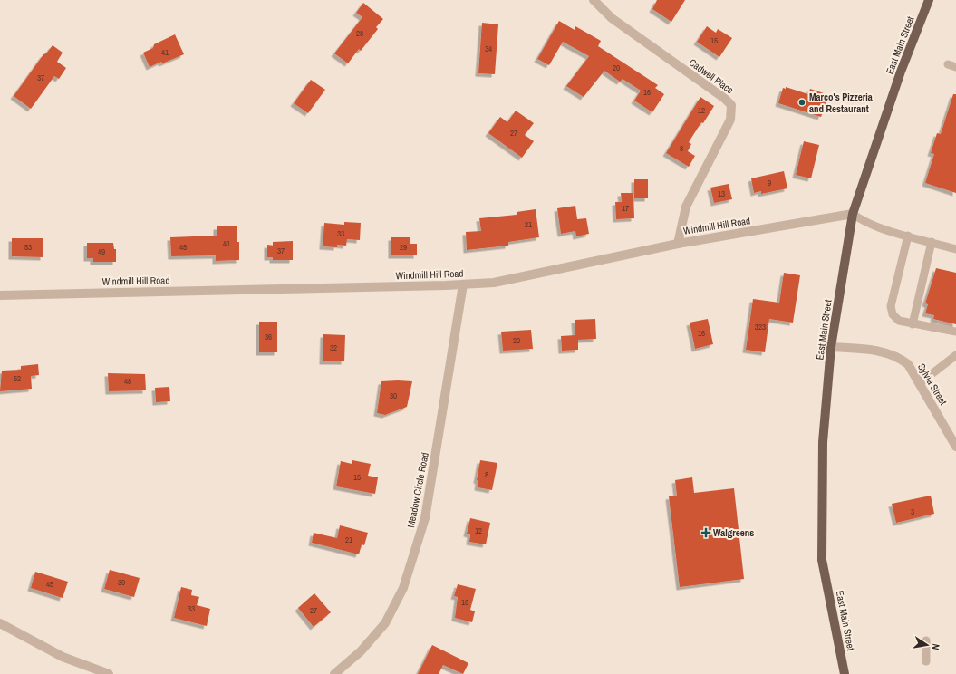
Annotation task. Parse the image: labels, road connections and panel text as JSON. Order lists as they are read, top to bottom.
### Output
{
  "streets": {
    "main road": ["East Main Street"],
    "street": [
      "Cadwell Place",
      "Windmill Hill Road",
      "Sylvia Street",
      "Meadow Circle Road"
    ]
  },
  "crossings": [
    ["East Main Street", "Windmill Hill Road"],
    ["East Main Street", "Sylvia Street"],
    ["Cadwell Place", "Windmill Hill Road"],
    ["Windmill Hill Road", "Meadow Circle Road"]
  ],
  "places": {
    "other": ["Marco's Pizzeria and Restaurant"],
    "health": ["Walgreens"]
  },
  "house_numbers": [
    "28",
    "15",
    "34",
    "41",
    "20",
    "37",
    "16",
    "12",
    "27",
    "8",
    "9",
    "13",
    "17",
    "21",
    "33",
    "41",
    "53",
    "45",
    "29",
    "37",
    "49",
    "323",
    "16",
    "36",
    "20",
    "32",
    "52",
    "48",
    "30",
    "8",
    "15",
    "3",
    "12",
    "21",
    "39",
    "45",
    "16",
    "33",
    "27"
  ],
  "north": "right"
}
